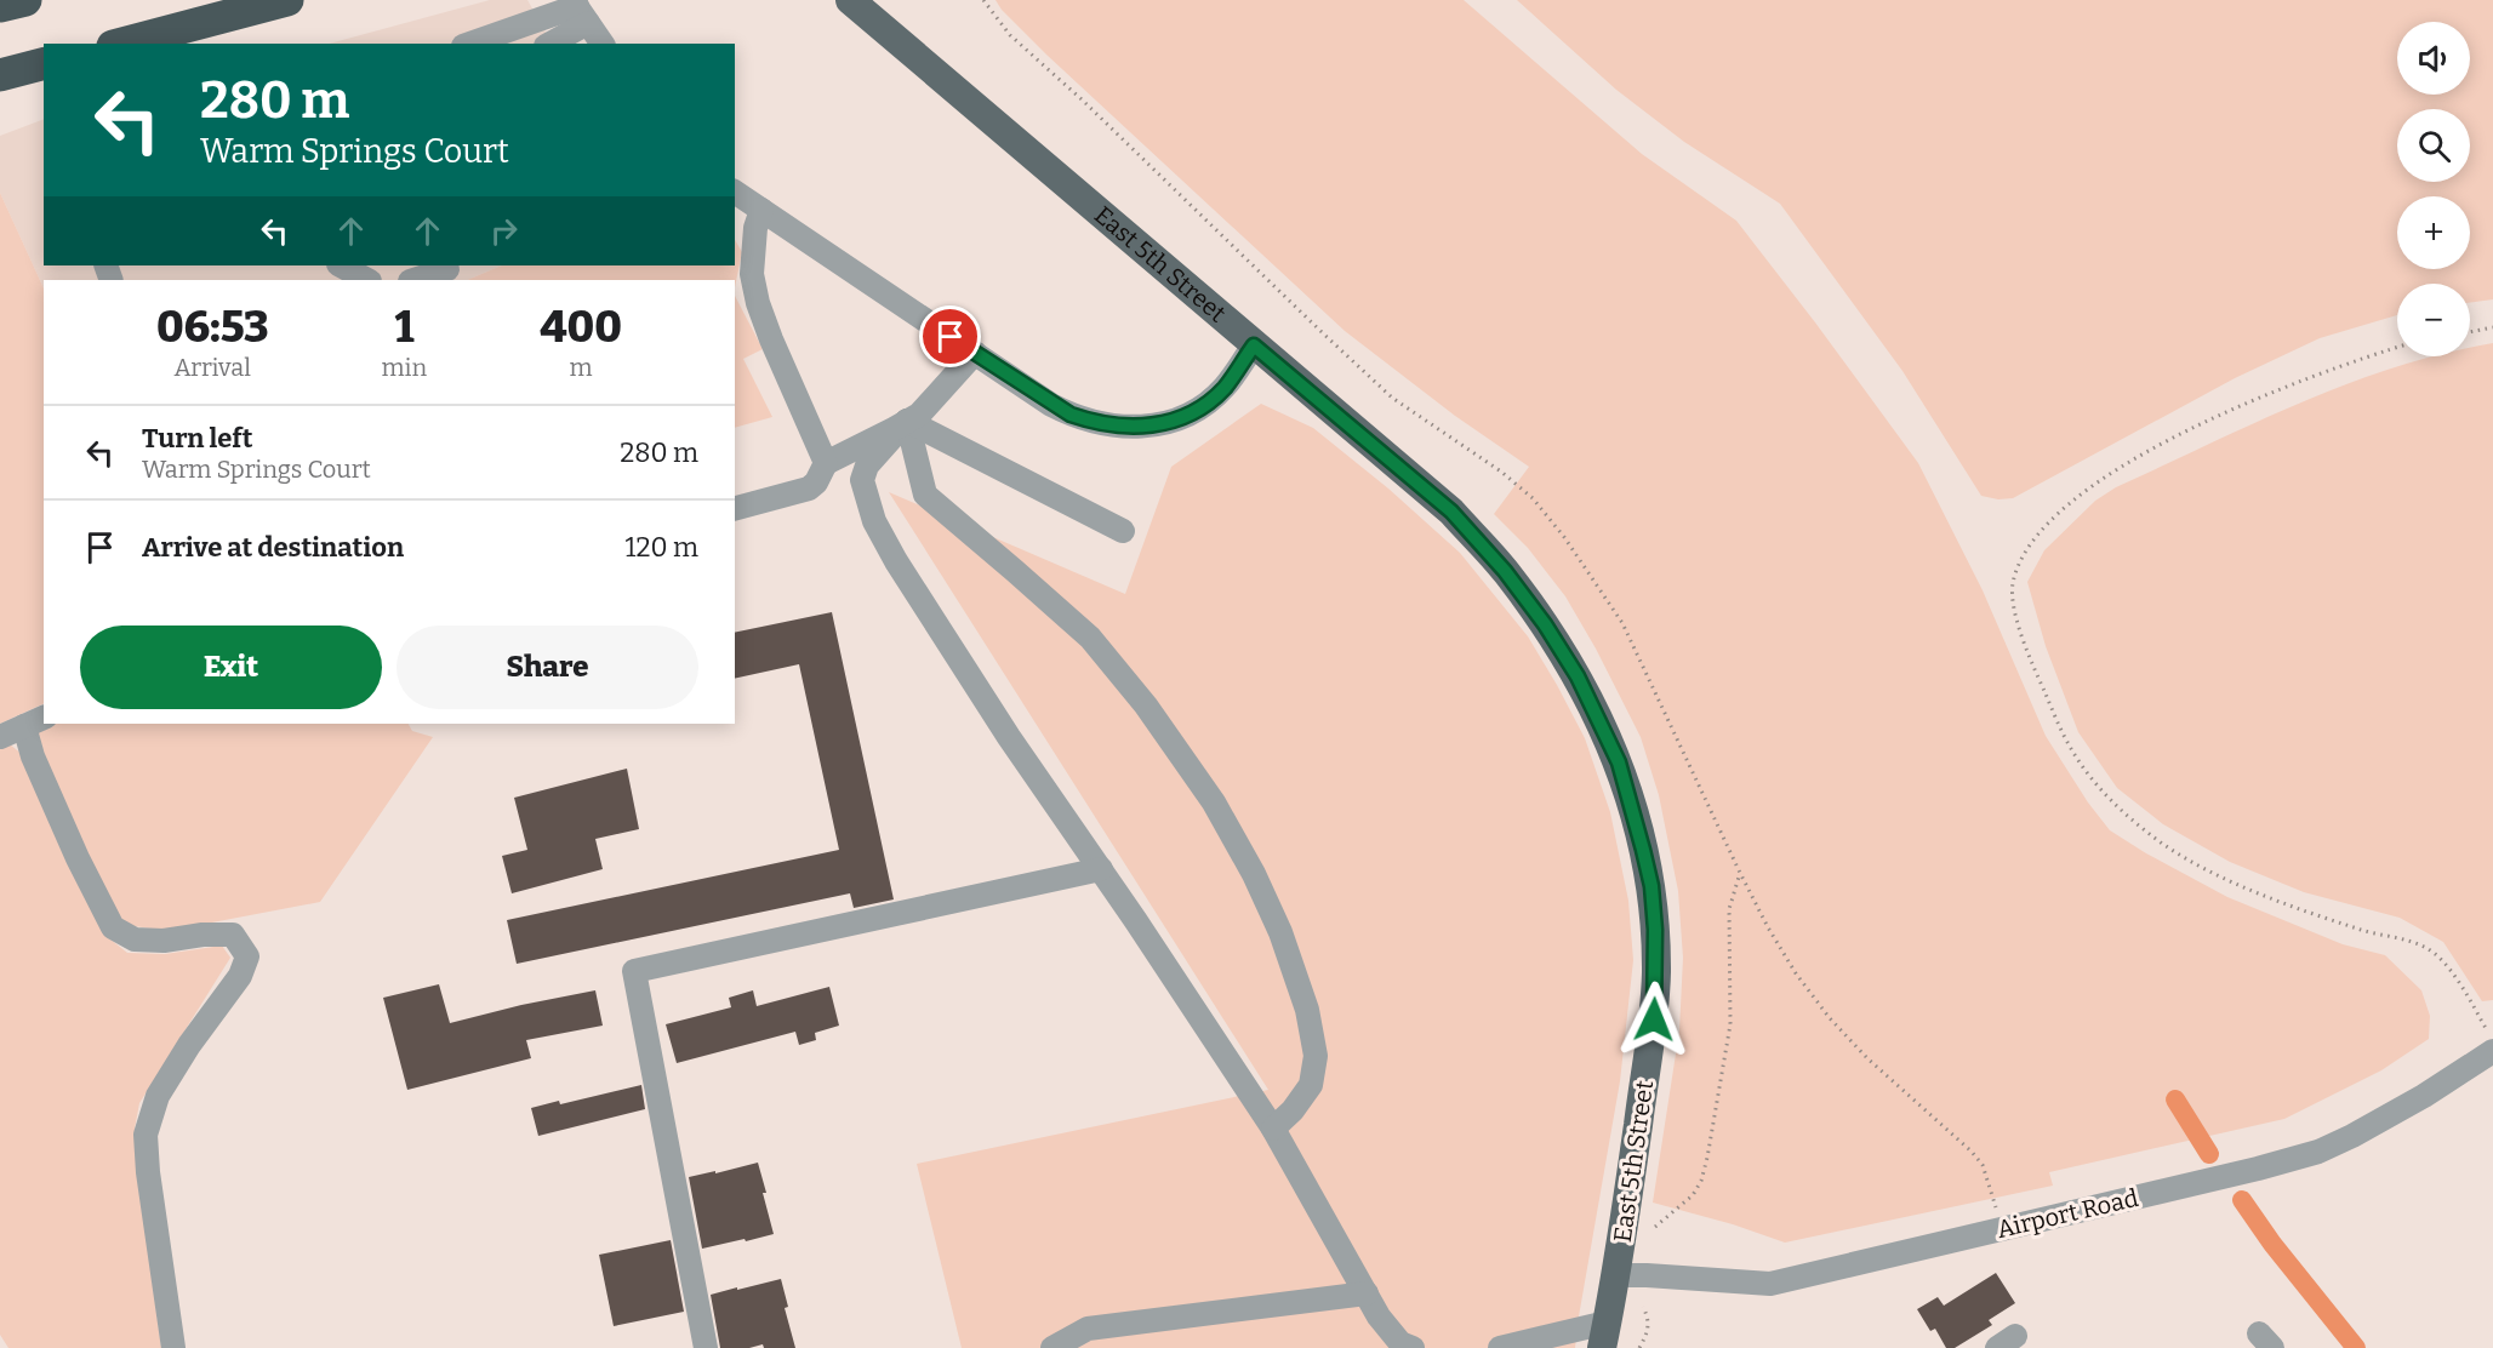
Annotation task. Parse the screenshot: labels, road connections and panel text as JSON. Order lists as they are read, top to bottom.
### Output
{
  "streets": {
    "main road": ["East 5th Street"],
    "street": ["Airport Road"]
  },
  "crossings": [
    ["East 5th Street", "Airport Road"]
  ],
  "page": {
    "map_buttons": ["+", "−"],
    "turn": ["280 m", "Warm Springs Court"],
    "eta": [
      "06:53",
      "Arrival",
      "1",
      "min",
      "400",
      "m"
    ],
    "list": [
      {
        "name": "Turn left",
        "note": "Warm Springs Court",
        "value": "280 m"
      },
      {
        "name": "Arrive at destination",
        "value": "120 m"
      }
    ],
    "buttons": ["Exit", "Share"]
  }
}
